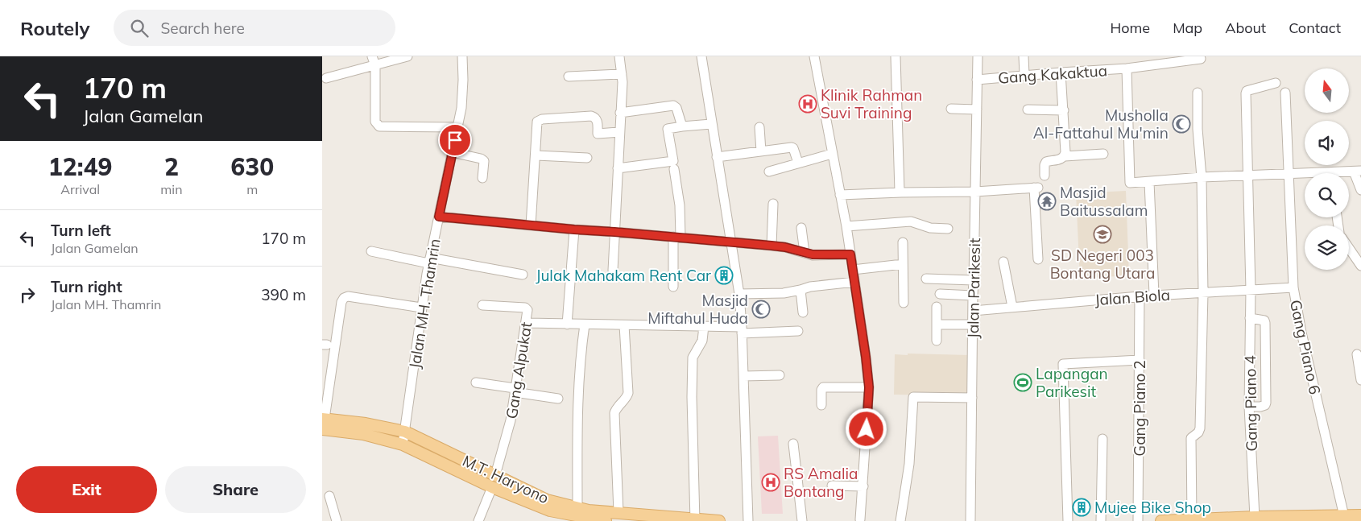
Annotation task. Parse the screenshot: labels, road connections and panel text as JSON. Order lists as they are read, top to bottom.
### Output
{
  "streets": {
    "main road": ["M.T. Haryono"],
    "street": [
      "Gang Kakaktua",
      "Jalan Parikesit",
      "Jalan Biola",
      "Jalan MH. Thamrin",
      "Gang Piano 6",
      "Gang Alpukat",
      "Gang Piano 4",
      "Gang Piano 2"
    ]
  },
  "crossings": [
    ["Gang Kakaktua", "Jalan Parikesit"],
    ["Jalan Parikesit", "Jalan Biola"],
    ["Jalan Biola", "Gang Piano 6"],
    ["Jalan Biola", "Gang Piano 4"],
    ["Jalan Biola", "Gang Piano 2"],
    ["Jalan MH. Thamrin", "M.T. Haryono"],
    ["Gang Alpukat", "M.T. Haryono"]
  ],
  "places": {
    "hospital": ["Klinik Rahman Suvi Training", "RS Amalia Bontang"],
    "mosque": ["Musholla Al-Fattahul Mu'min", "Masjid Miftahul Huda"],
    "temple": ["Masjid Baitussalam"],
    "school or university": ["SD Negeri 003 Bontang Utara"],
    "building": ["Julak Mahakam Rent Car", "Mujee Bike Shop"],
    "sports": ["Lapangan Parikesit"]
  },
  "north": "top",
  "page": {
    "header": "Routely",
    "search": "Search here",
    "nav": [
      "Home",
      "Map",
      "About",
      "Contact"
    ],
    "turn": ["170 m", "Jalan Gamelan"],
    "eta": [
      "12:49",
      "Arrival",
      "2",
      "min",
      "630",
      "m"
    ],
    "list": [
      {
        "name": "Turn left",
        "note": "Jalan Gamelan",
        "value": "170 m"
      },
      {
        "name": "Turn right",
        "note": "Jalan MH. Thamrin",
        "value": "390 m"
      }
    ],
    "buttons": ["Exit", "Share"]
  }
}
